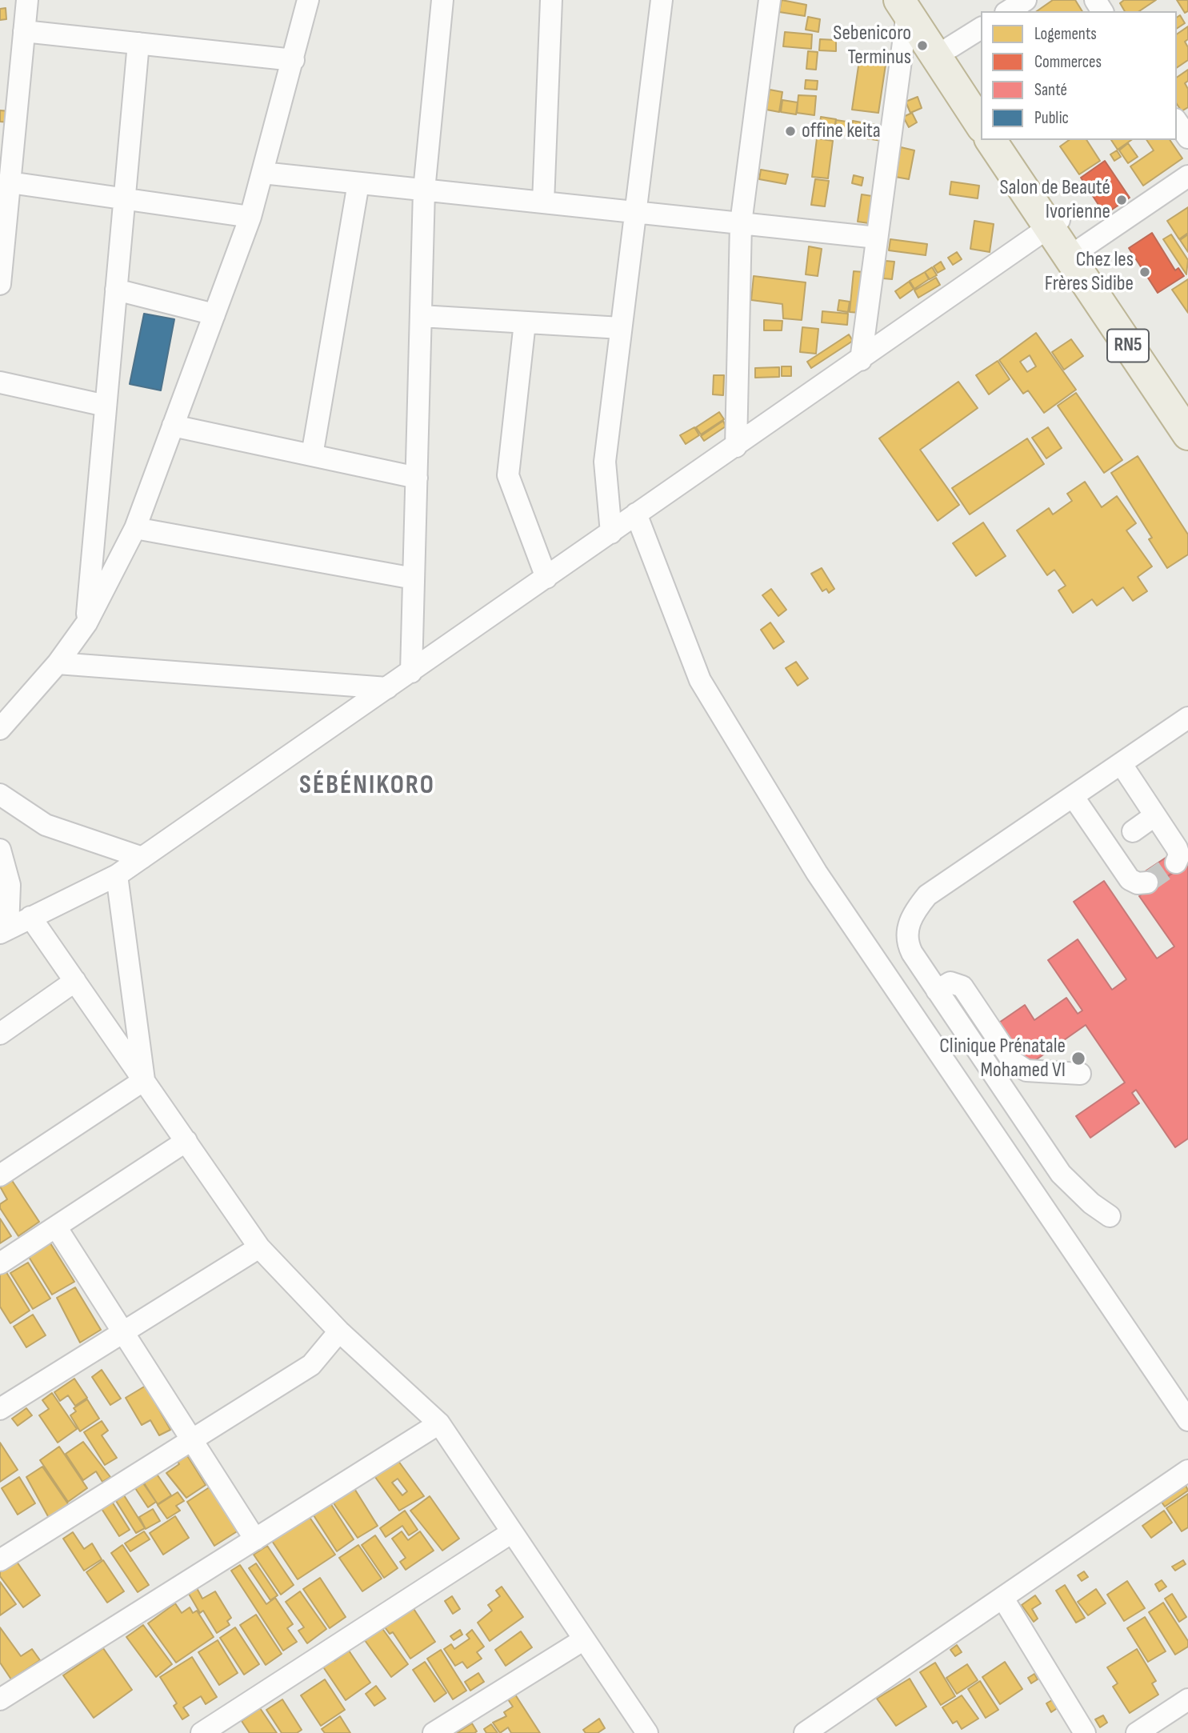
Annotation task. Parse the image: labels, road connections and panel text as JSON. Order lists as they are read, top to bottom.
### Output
{
  "streets": {
    "highway": ["RN5"]
  },
  "districts": ["SÉBÉNIKORO"],
  "places": [
    "Sebenicoro Terminus",
    "offine keita",
    "Salon de Beauté Ivorienne",
    "Chez les Frères Sidibe",
    "Clinique Prénatale Mohamed VI"
  ],
  "legend": [
    "Logements",
    "Commerces",
    "Santé",
    "Public"
  ]
}
